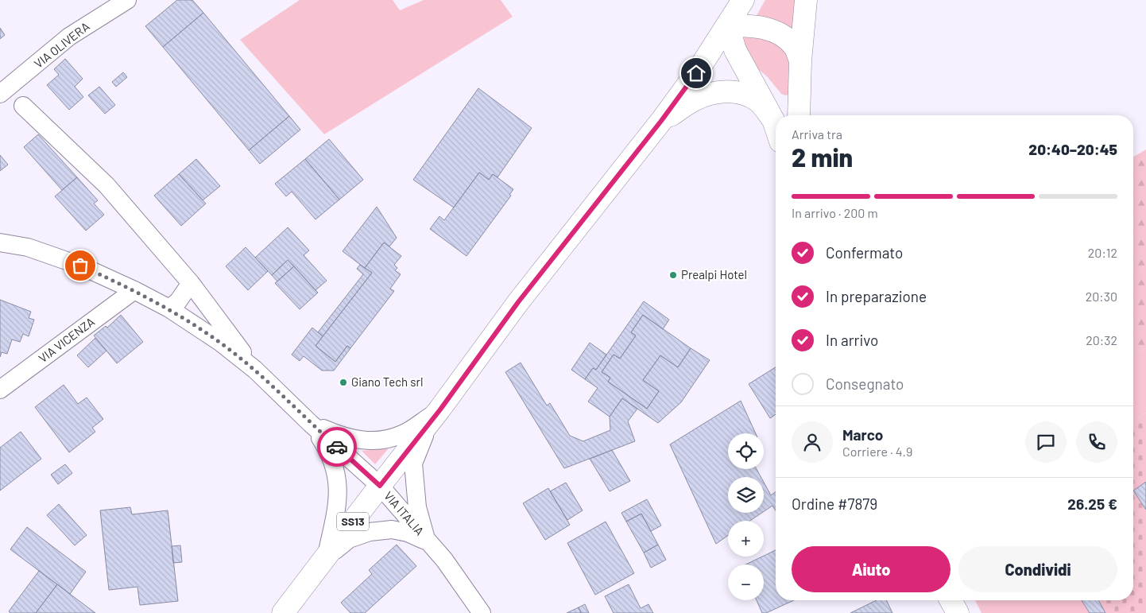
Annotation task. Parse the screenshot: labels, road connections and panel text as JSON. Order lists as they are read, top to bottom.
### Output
{
  "streets": {
    "main road": ["SS13"],
    "street": ["VIA OLIVERA", "VIA VICENZA", "VIA ITALIA"]
  },
  "crossings": [
    ["VIA VICENZA", "VIA ITALIA"],
    ["VIA ITALIA", "SS13"]
  ],
  "places": ["Prealpi Hotel", "Giano Tech srl"],
  "page": {
    "heading": ["2 min", "Arriva tra", "20:40–20:45"],
    "panel": [
      "Marco",
      "Corriere · 4.9",
      "Ordine #7879",
      "26.25 €"
    ],
    "bar": "In arrivo · 200 m",
    "list": [
      ["Confermato", "20:12"],
      ["In preparazione", "20:30"],
      ["In arrivo", "20:32"],
      "Consegnato"
    ],
    "map_buttons": ["+", "−"],
    "buttons": ["Aiuto", "Condividi"]
  }
}
